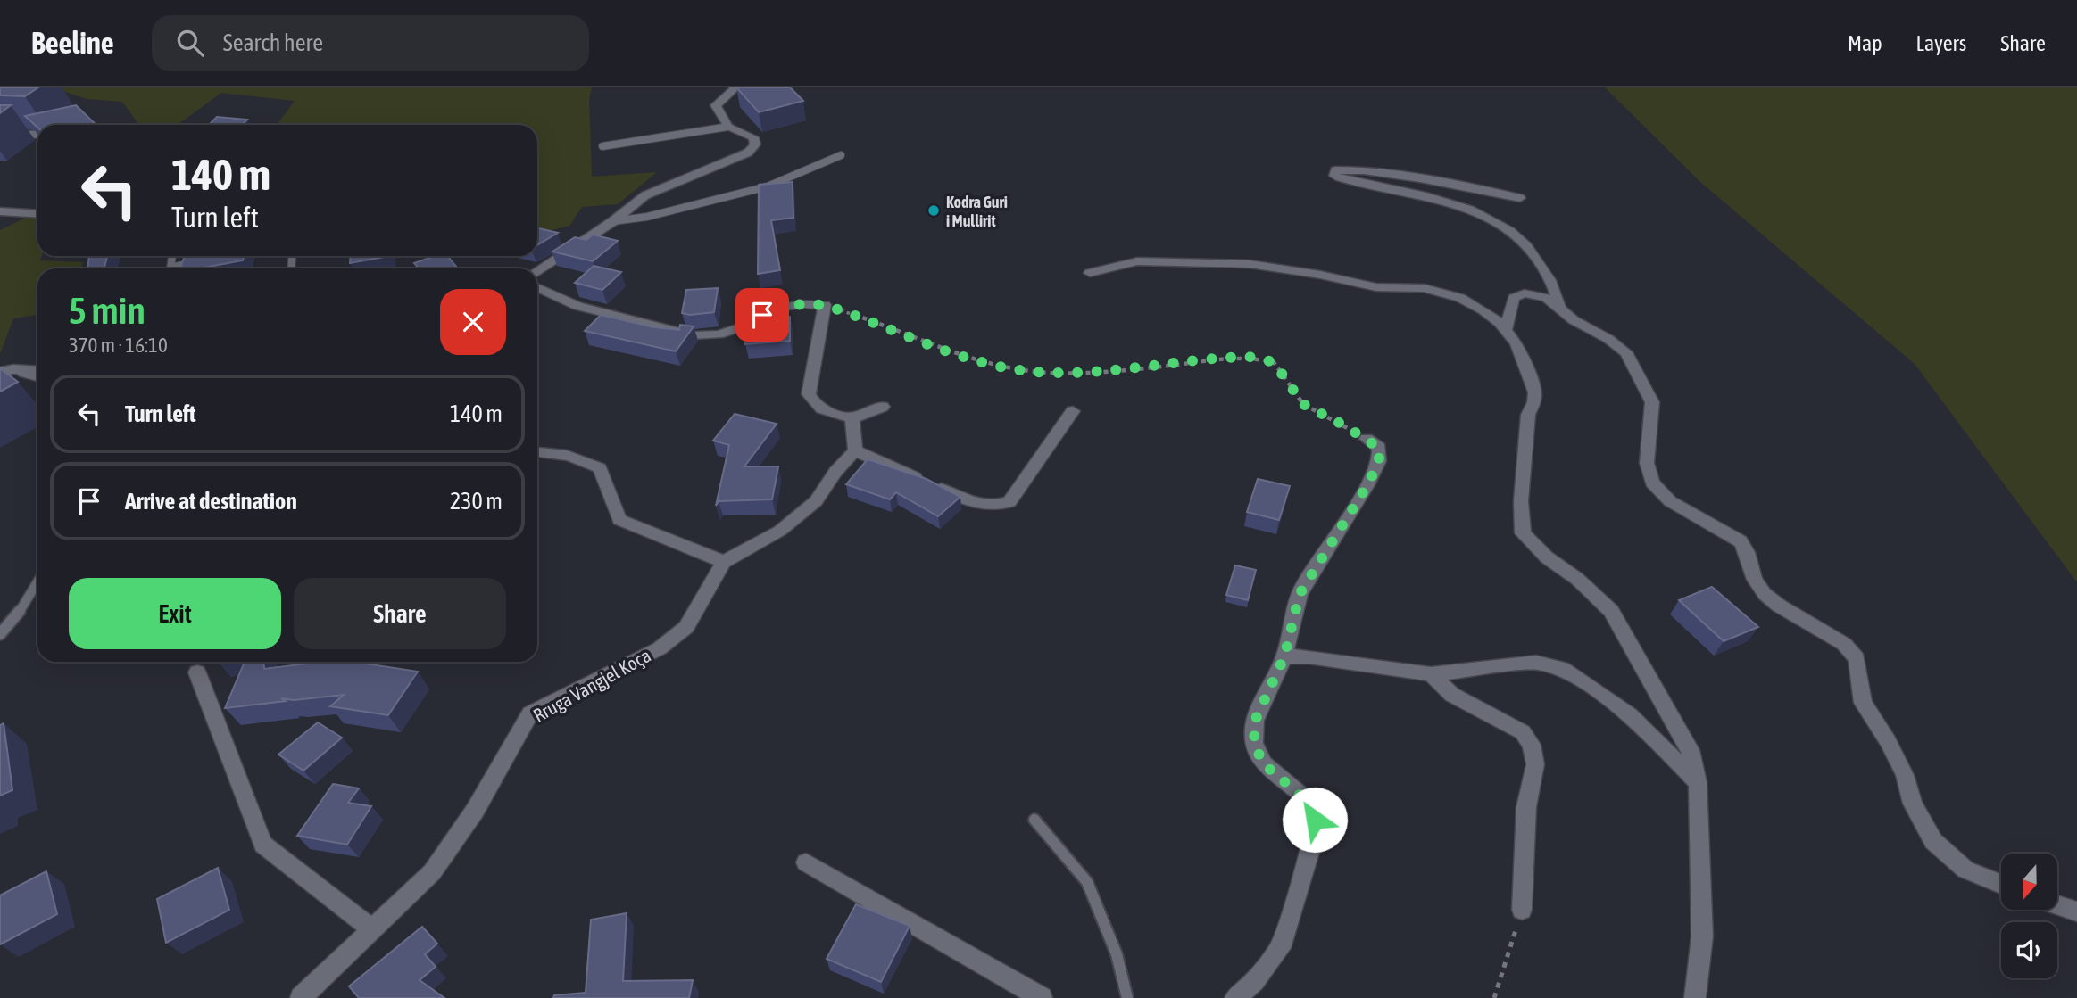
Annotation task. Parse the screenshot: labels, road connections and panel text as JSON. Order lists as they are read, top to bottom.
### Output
{
  "streets": {
    "street": ["Rruga Vangjel Koça"]
  },
  "places": ["Kodra Guri i Mullirit"],
  "north": "bottom",
  "page": {
    "header": "Beeline",
    "search": "Search here",
    "nav": ["Map", "Layers", "Share"],
    "turn": ["140 m", "Turn left"],
    "heading": ["5 min", "370 m · 16:10"],
    "list": [
      {
        "name": "Turn left",
        "value": "140 m"
      },
      {
        "name": "Arrive at destination",
        "value": "230 m"
      }
    ],
    "buttons": ["Exit", "Share"]
  }
}
